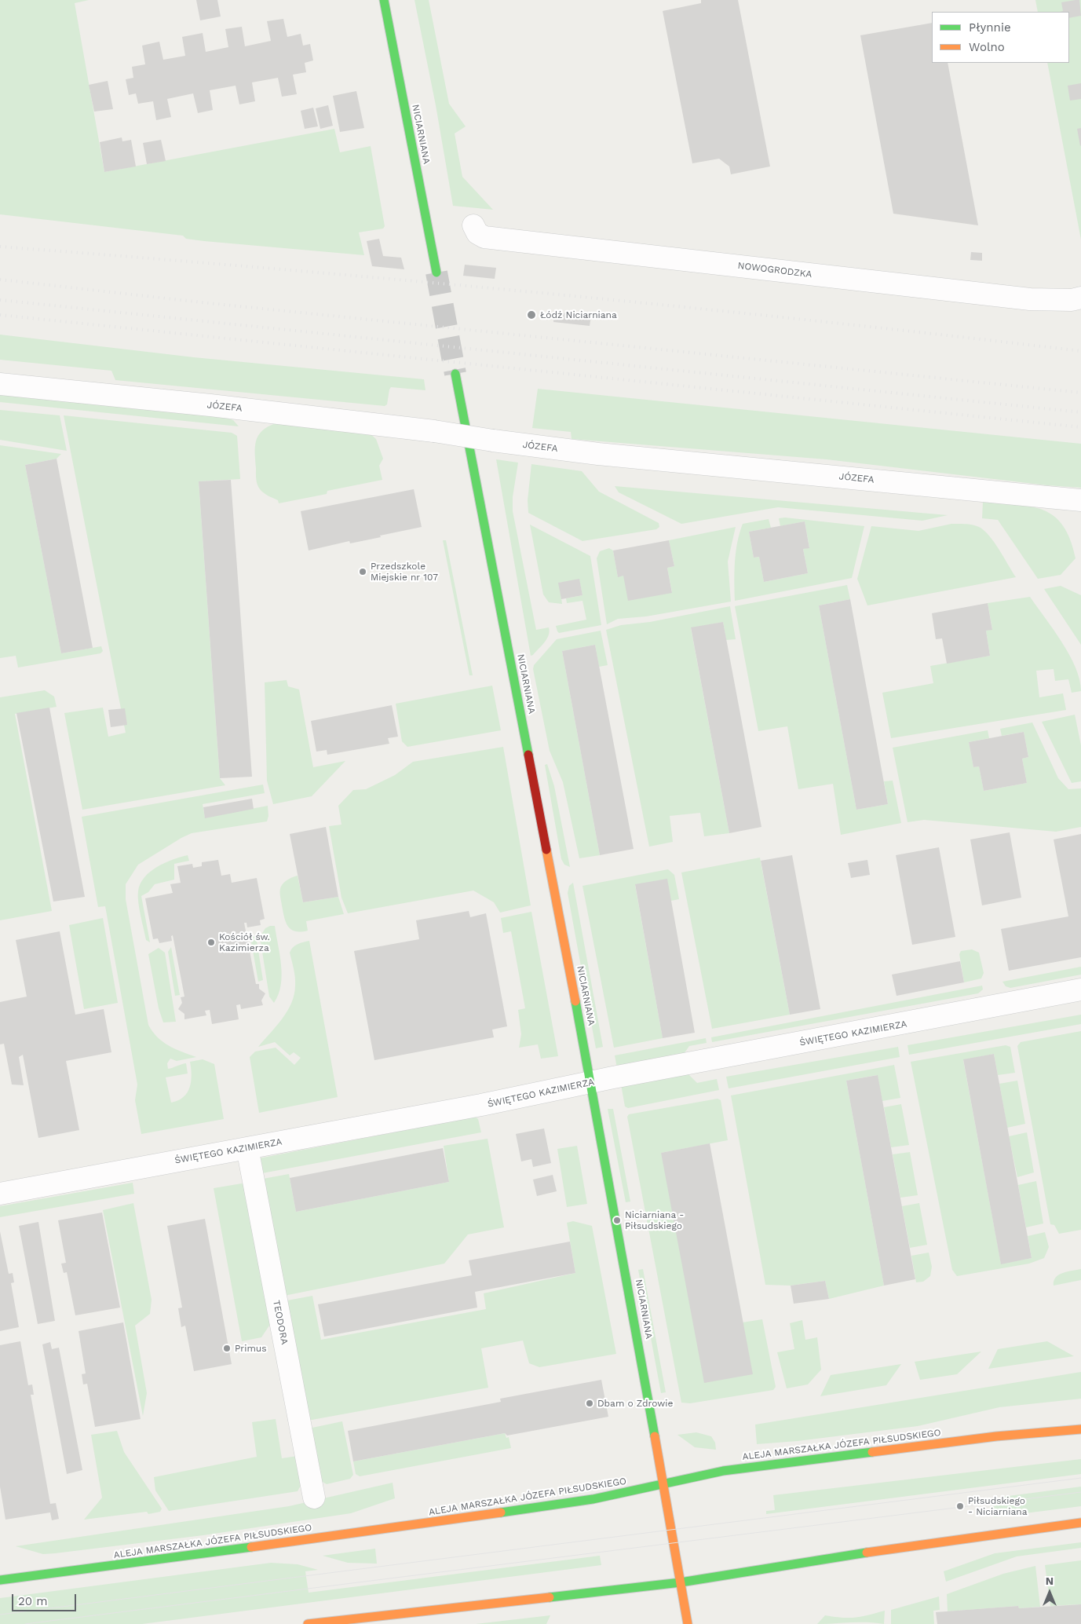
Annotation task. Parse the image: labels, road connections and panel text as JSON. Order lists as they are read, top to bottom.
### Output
{
  "streets": {
    "main road": ["NICIARNIANA", "ALEJA MARSZAŁKA JÓZEFA PIŁSUDSKIEGO"],
    "street": [
      "NOWOGRODZKA",
      "JÓZEFA",
      "ŚWIĘTEGO KAZIMIERZA",
      "TEODORA"
    ]
  },
  "crossings": [
    ["NICIARNIANA", "ŚWIĘTEGO KAZIMIERZA"],
    ["NICIARNIANA", "ALEJA MARSZAŁKA JÓZEFA PIŁSUDSKIEGO"],
    ["ŚWIĘTEGO KAZIMIERZA", "TEODORA"]
  ],
  "places": [
    "Łódź Niciarniana",
    "Przedszkole Miejskie nr 107",
    "Kościół św. Kazimierza",
    "Niciarniana - Piłsudskiego",
    "Primus",
    "Dbam o Zdrowie",
    "Piłsudskiego - Niciarniana"
  ],
  "legend": ["Płynnie", "Wolno"],
  "scale_bar": "20 m",
  "north": "top"
}
